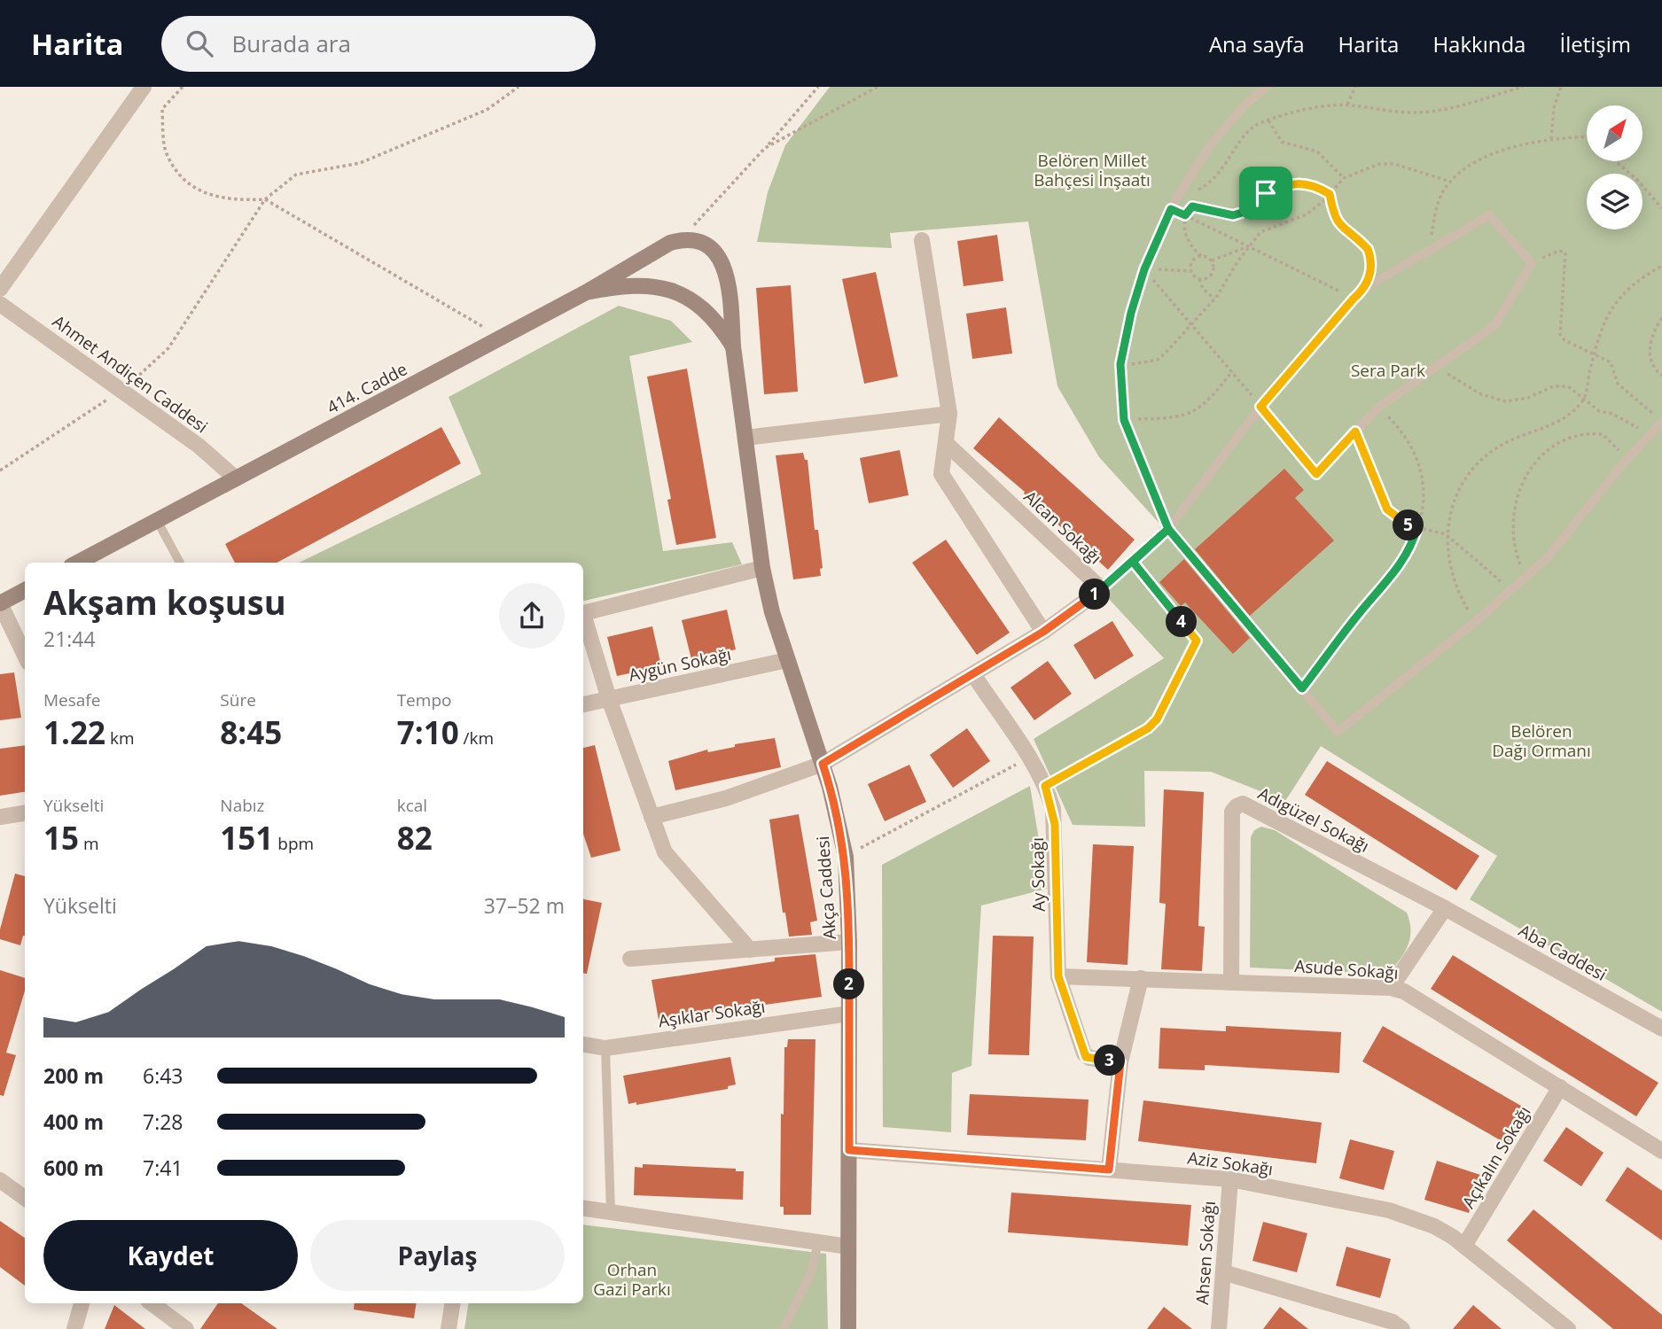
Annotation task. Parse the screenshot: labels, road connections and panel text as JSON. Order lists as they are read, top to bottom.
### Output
{
  "streets": {
    "main road": ["414. Cadde", "Akça Caddesi"],
    "street": [
      "Ahmet Andiçen Caddesi",
      "Alcan Sokağı",
      "Aygün Sokağı",
      "Adıgüzel Sokağı",
      "Ay Sokağı",
      "Aba Caddesi",
      "Asude Sokağı",
      "Aşıklar Sokağı",
      "Açıkalın Sokağı",
      "Aziz Sokağı",
      "Ahsen Sokağı"
    ]
  },
  "crossings": [
    ["Ahmet Andiçen Caddesi", "414. Cadde"],
    ["414. Cadde", "Akça Caddesi"],
    ["Alcan Sokağı", "Ay Sokağı"],
    ["Alcan Sokağı", "Akça Caddesi"],
    ["Aygün Sokağı", "Akça Caddesi"],
    ["Adıgüzel Sokağı", "Aba Caddesi"],
    ["Adıgüzel Sokağı", "Asude Sokağı"],
    ["Ay Sokağı", "Asude Sokağı"],
    ["Akça Caddesi", "Aşıklar Sokağı"],
    ["Akça Caddesi", "Aziz Sokağı"],
    ["Asude Sokağı", "Açıkalın Sokağı"],
    ["Açıkalın Sokağı", "Aziz Sokağı"],
    ["Aziz Sokağı", "Ahsen Sokağı"]
  ],
  "parks": [
    "Belören Millet Bahçesi İnşaatı",
    "Sera Park",
    "Belören Dağı Ormanı",
    "Orhan Gazi Parkı"
  ],
  "north": "top right",
  "page": {
    "header": "Harita",
    "search": "Burada ara",
    "nav": [
      "Ana sayfa",
      "Harita",
      "Hakkında",
      "İletişim"
    ],
    "pins": [
      "5",
      "1",
      "4",
      "2",
      "3"
    ],
    "heading": ["Akşam koşusu", "21:44"],
    "stats": [
      ["Mesafe", "1.22 km"],
      ["Süre", "8:45"],
      ["Tempo", "7:10 /km"],
      ["Yükselti", "15 m"],
      ["Nabız", "151 bpm"],
      ["kcal", "82"]
    ],
    "chart": ["Yükselti", "37–52 m"],
    "list": [
      {
        "name": "200 m",
        "note": "6:43"
      },
      {
        "name": "400 m",
        "note": "7:28"
      },
      {
        "name": "600 m",
        "note": "7:41"
      }
    ],
    "buttons": ["Kaydet", "Paylaş"]
  }
}
